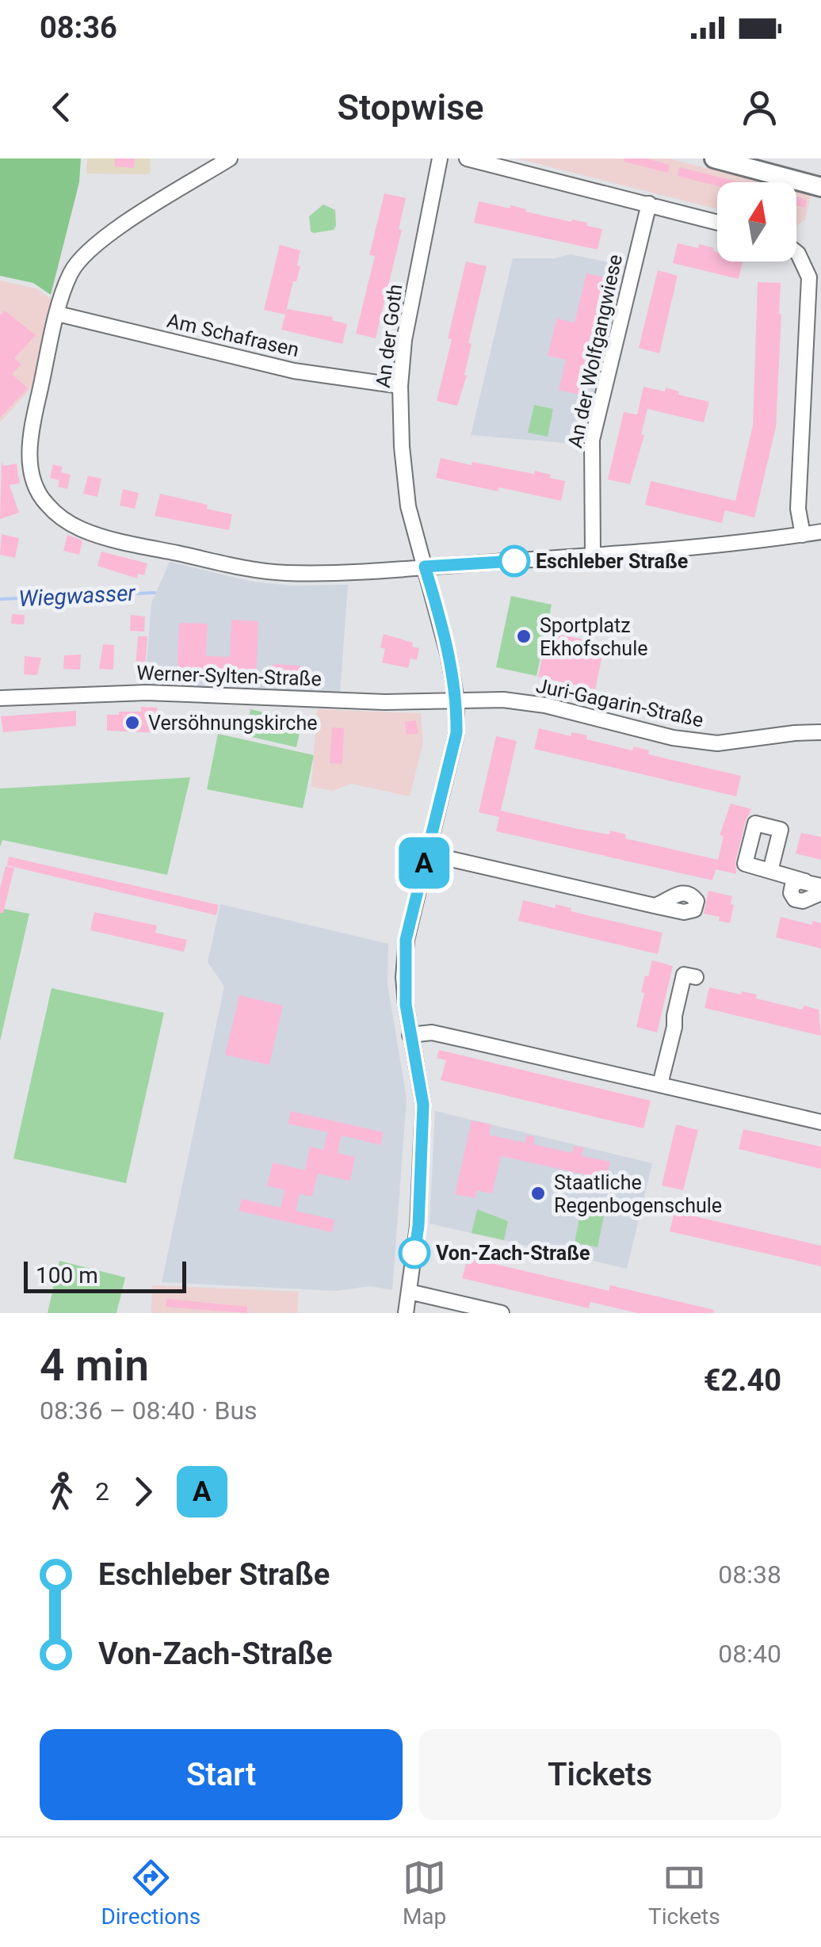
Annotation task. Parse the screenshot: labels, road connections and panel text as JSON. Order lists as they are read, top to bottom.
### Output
{
  "streets": {
    "street": [
      "Am Schafrasen",
      "An der Goth",
      "An der Wolfgangwiese",
      "Werner-Sylten-Straße",
      "Juri-Gagarin-Straße"
    ]
  },
  "crossings": [
    ["Am Schafrasen", "An der Goth"],
    ["Werner-Sylten-Straße", "Juri-Gagarin-Straße"]
  ],
  "water": ["Wiegwasser"],
  "places": [
    "Eschleber Straße",
    "Sportplatz Ekhofschule",
    "Versöhnungskirche",
    "Staatliche Regenbogenschule",
    "Von-Zach-Straße"
  ],
  "lines": ["bus line A"],
  "scale_bar": "100 m",
  "north": "top",
  "page": {
    "status": "08:36",
    "header": "Stopwise",
    "on_map": "A",
    "scale": "100 m",
    "heading": ["4 min", "08:36 – 08:40 · Bus", "€2.40"],
    "legs": ["2", "A"],
    "list": [
      {
        "name": "Eschleber Straße",
        "value": "08:38"
      },
      {
        "name": "Von-Zach-Straße",
        "value": "08:40"
      }
    ],
    "buttons": ["Start", "Tickets"],
    "tabs": ["Directions", "Map", "Tickets"]
  }
}
